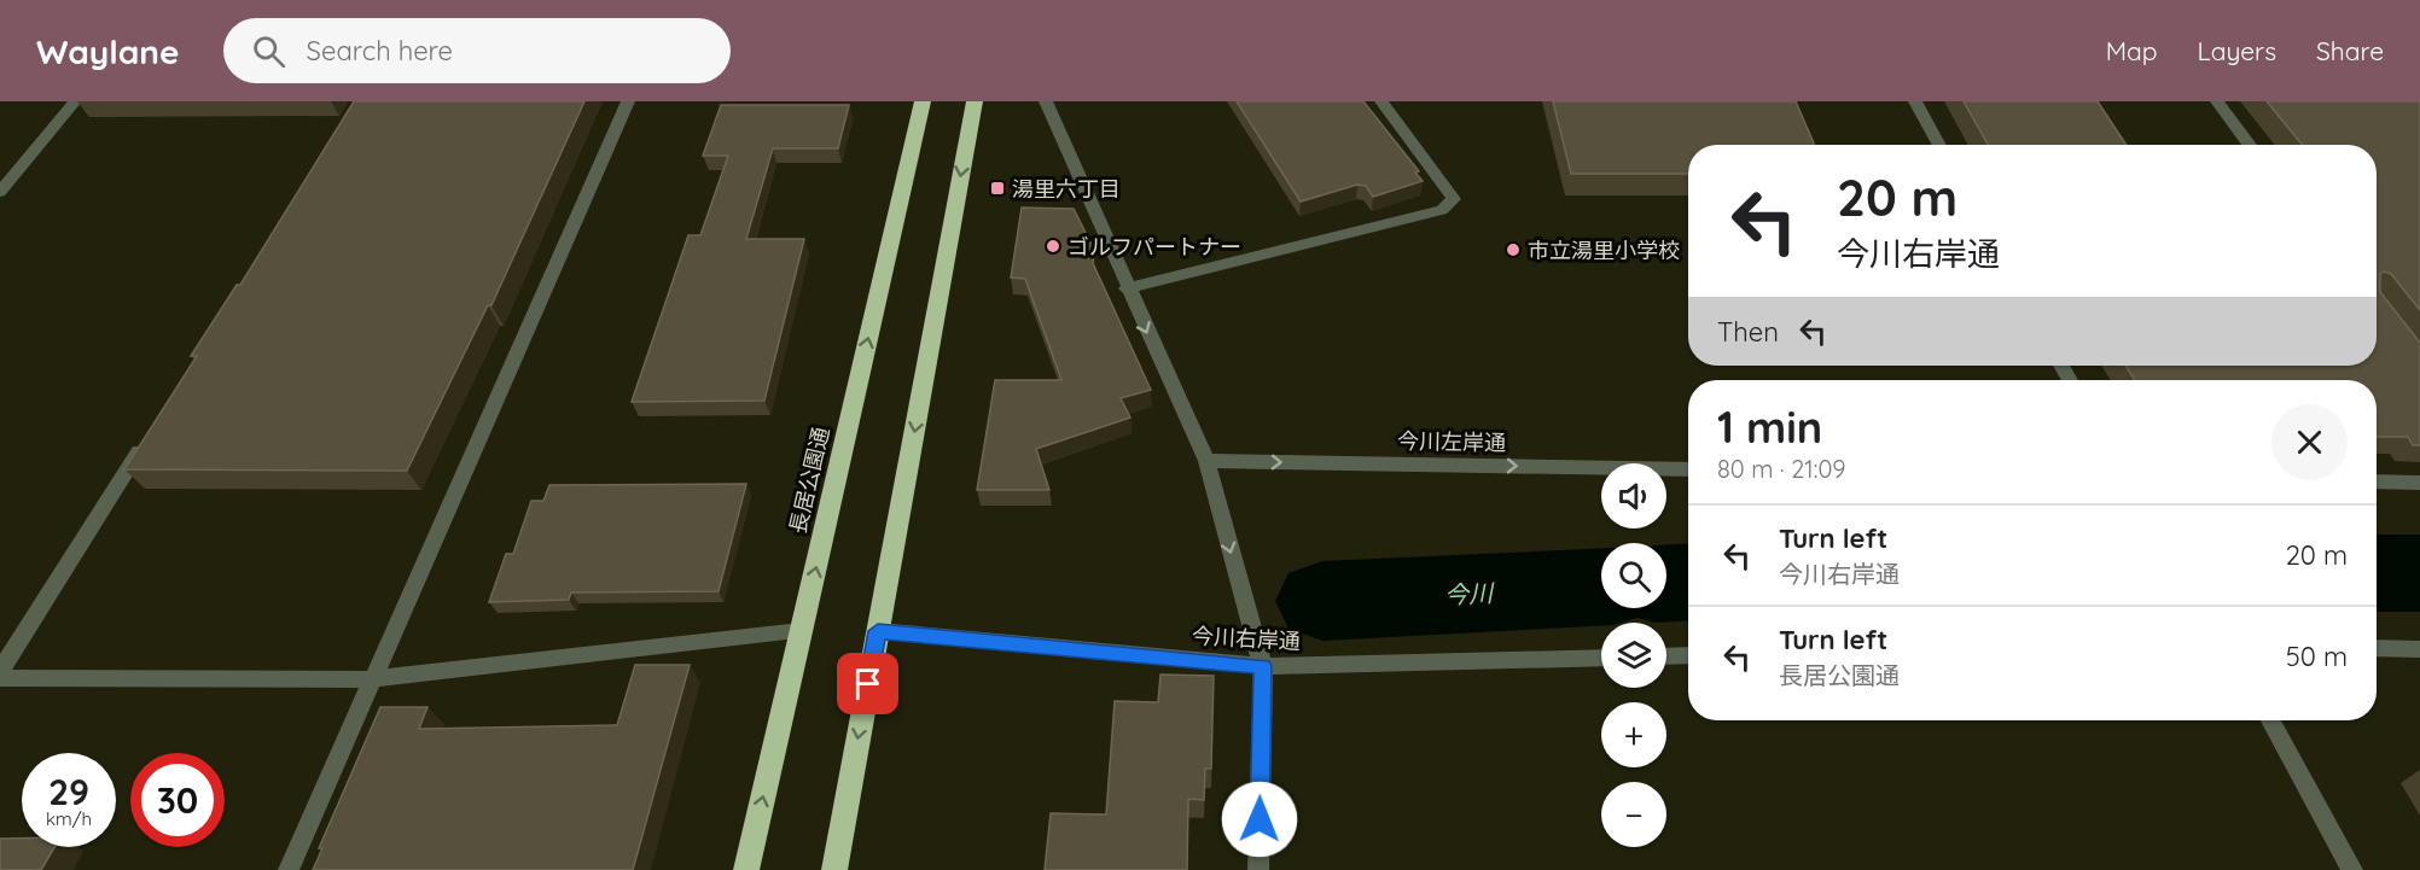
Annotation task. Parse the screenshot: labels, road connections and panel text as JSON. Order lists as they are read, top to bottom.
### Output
{
  "streets": {
    "highway": ["長居公園通"],
    "street": ["今川左岸通", "今川右岸通"]
  },
  "one_way": ["今川左岸通"],
  "water": ["今川"],
  "places": {
    "transit": ["湯里六丁目"],
    "other": ["ゴルフパートナー", "市立湯里小学校"]
  },
  "page": {
    "header": "Waylane",
    "search": "Search here",
    "nav": ["Map", "Layers", "Share"],
    "turn": ["20 m", "今川右岸通"],
    "then": "Then",
    "heading": ["1 min", "80 m · 21:09"],
    "map_buttons": ["+", "−"],
    "list": [
      {
        "name": "Turn left",
        "note": "今川右岸通",
        "value": "20 m"
      },
      {
        "name": "Turn left",
        "note": "長居公園通",
        "value": "50 m"
      }
    ],
    "speed": "29 km/h",
    "limit": "30"
  }
}
